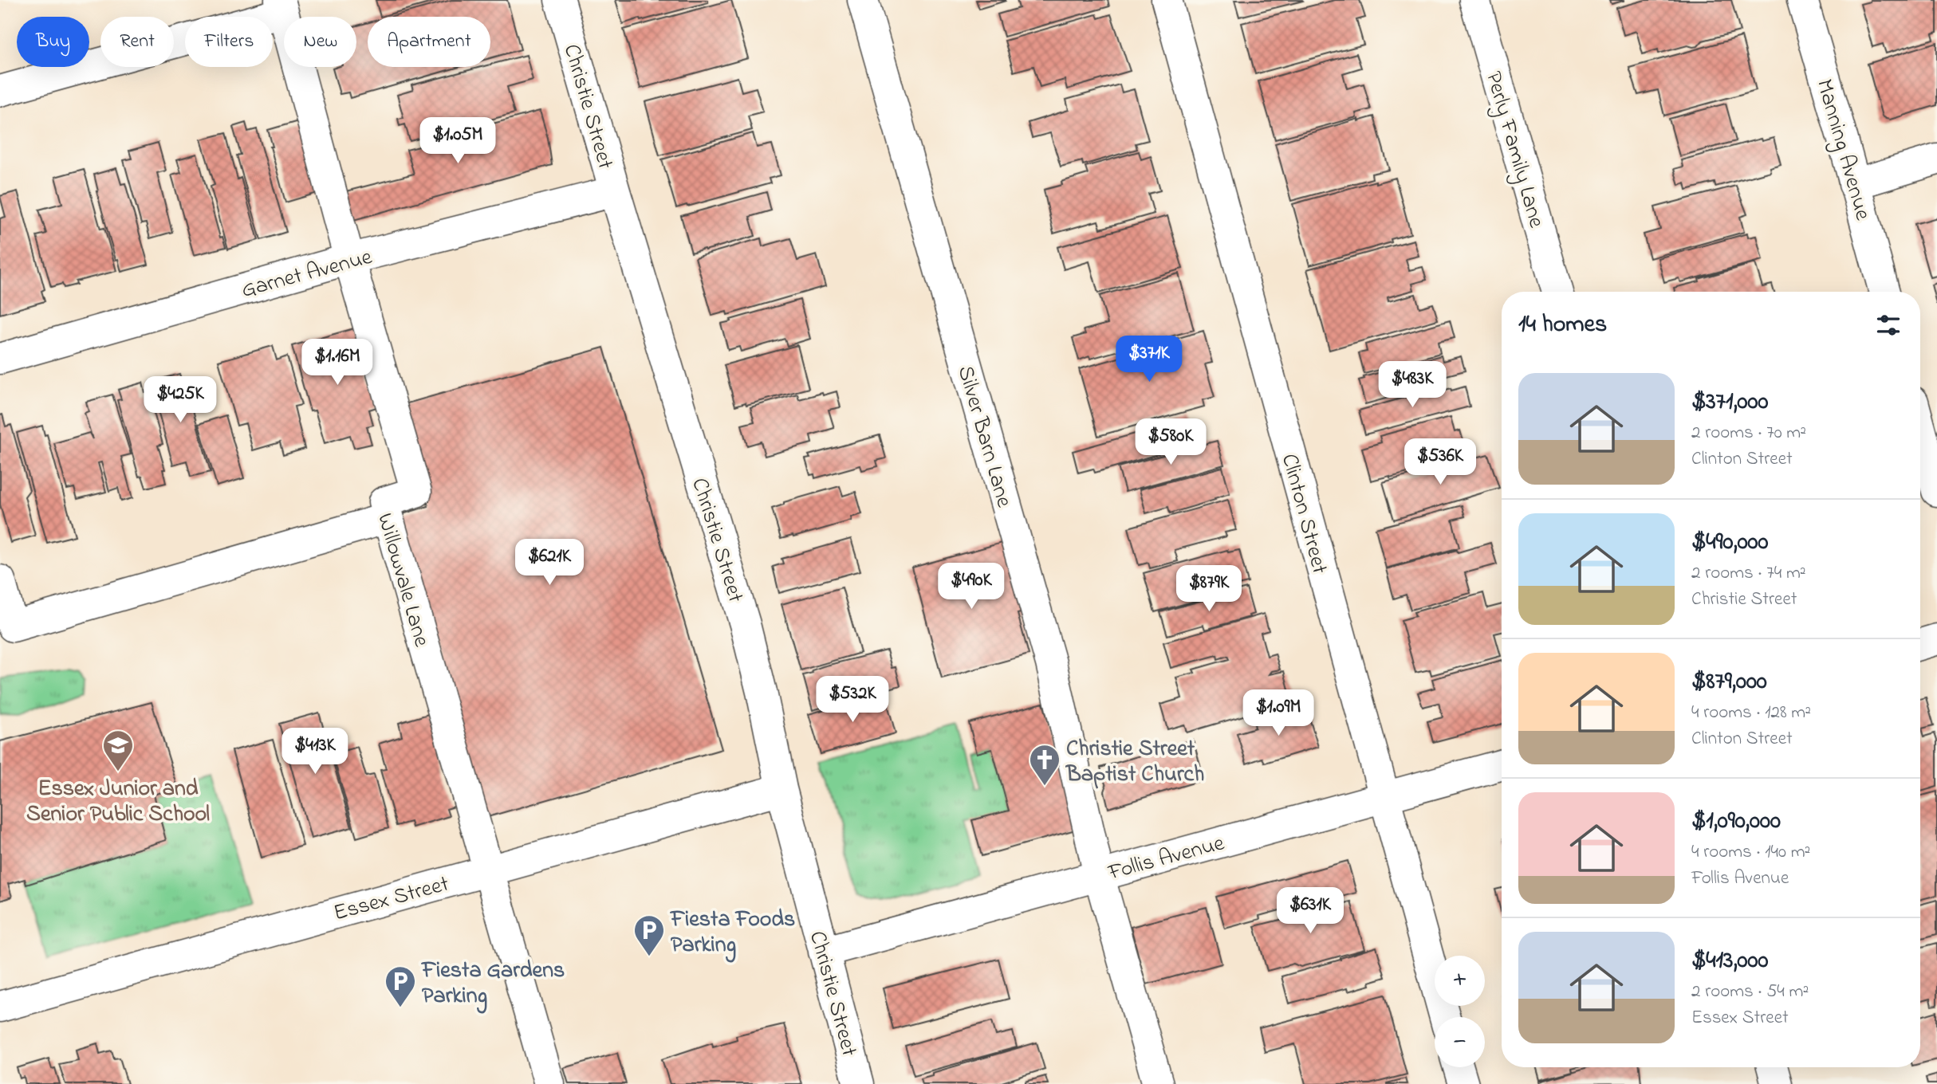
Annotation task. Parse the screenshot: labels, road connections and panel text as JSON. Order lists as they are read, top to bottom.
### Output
{
  "streets": {
    "street": [
      "Christie Street",
      "Perly Family Lane",
      "Manning Avenue",
      "Garnet Avenue",
      "Silver Barn Lane",
      "Clinton Street",
      "Willowvale Lane",
      "Follis Avenue",
      "Essex Street"
    ]
  },
  "crossings": [
    ["Christie Street", "Garnet Avenue"],
    ["Christie Street", "Follis Avenue"],
    ["Christie Street", "Essex Street"],
    ["Garnet Avenue", "Willowvale Lane"],
    ["Silver Barn Lane", "Follis Avenue"],
    ["Clinton Street", "Follis Avenue"],
    ["Willowvale Lane", "Essex Street"]
  ],
  "places": {
    "school or university": ["Essex Junior and Senior Public School"],
    "church": ["Christie Street Baptist Church"],
    "parking": ["Fiesta Foods Parking", "Fiesta Gardens Parking"]
  },
  "page": {
    "chip": [
      "Buy",
      "Rent",
      "Filters",
      "New",
      "Apartment"
    ],
    "price": [
      "$1.05M",
      "$371K",
      "$1.16M",
      "$483K",
      "$425K",
      "$580K",
      "$536K",
      "$621K",
      "$490K",
      "$879K",
      "$532K",
      "$1.09M",
      "$413K",
      "$631K"
    ],
    "heading": "14 homes",
    "list": [
      {
        "name": "$371,000",
        "note": "2 rooms · 70 m² · Clinton Street"
      },
      {
        "name": "$490,000",
        "note": "2 rooms · 74 m² · Christie Street"
      },
      {
        "name": "$879,000",
        "note": "4 rooms · 128 m² · Clinton Street"
      },
      {
        "name": "$1,090,000",
        "note": "4 rooms · 140 m² · Follis Avenue"
      },
      {
        "name": "$413,000",
        "note": "2 rooms · 54 m² · Essex Street"
      }
    ],
    "map_buttons": ["+", "−"]
  }
}
